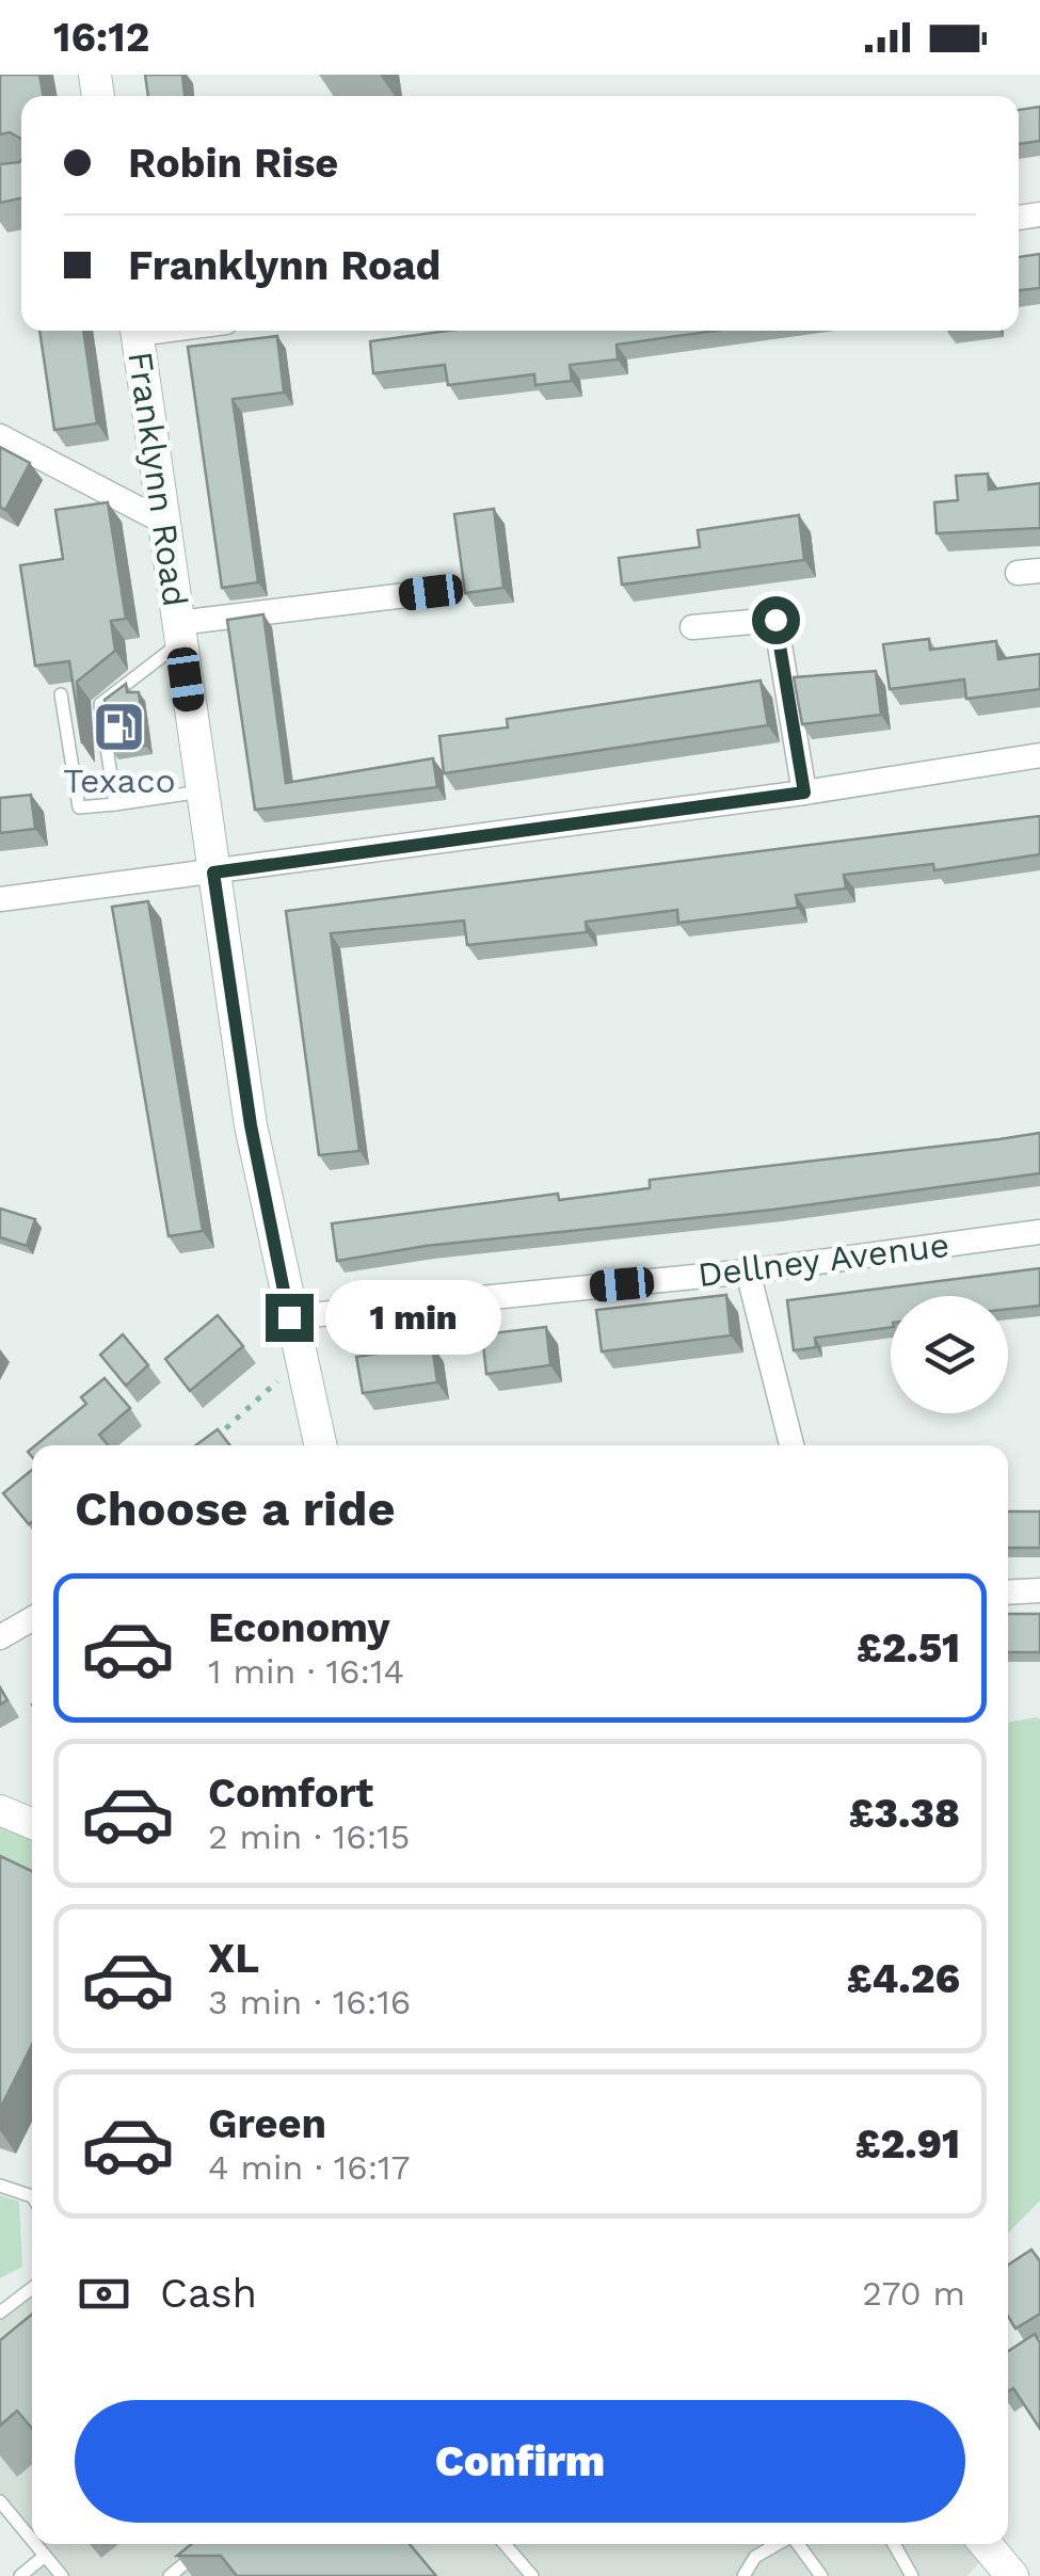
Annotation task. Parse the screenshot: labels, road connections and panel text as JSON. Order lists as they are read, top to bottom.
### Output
{
  "streets": {
    "main road": ["Franklynn Road"],
    "street": ["Dellney Avenue"]
  },
  "crossings": [
    ["Franklynn Road", "Dellney Avenue"]
  ],
  "places": {
    "fuel station": ["Texaco"]
  },
  "page": {
    "status": "16:12",
    "banner": ["Robin Rise", "Franklynn Road"],
    "bubble": "1 min",
    "heading": "Choose a ride",
    "list": [
      {
        "name": "Economy",
        "note": "1 min · 16:14",
        "value": "£2.51"
      },
      {
        "name": "Comfort",
        "note": "2 min · 16:15",
        "value": "£3.38"
      },
      {
        "name": "XL",
        "note": "3 min · 16:16",
        "value": "£4.26"
      },
      {
        "name": "Green",
        "note": "4 min · 16:17",
        "value": "£2.91"
      }
    ],
    "pay": ["Cash", "270 m"],
    "buttons": "Confirm"
  }
}
